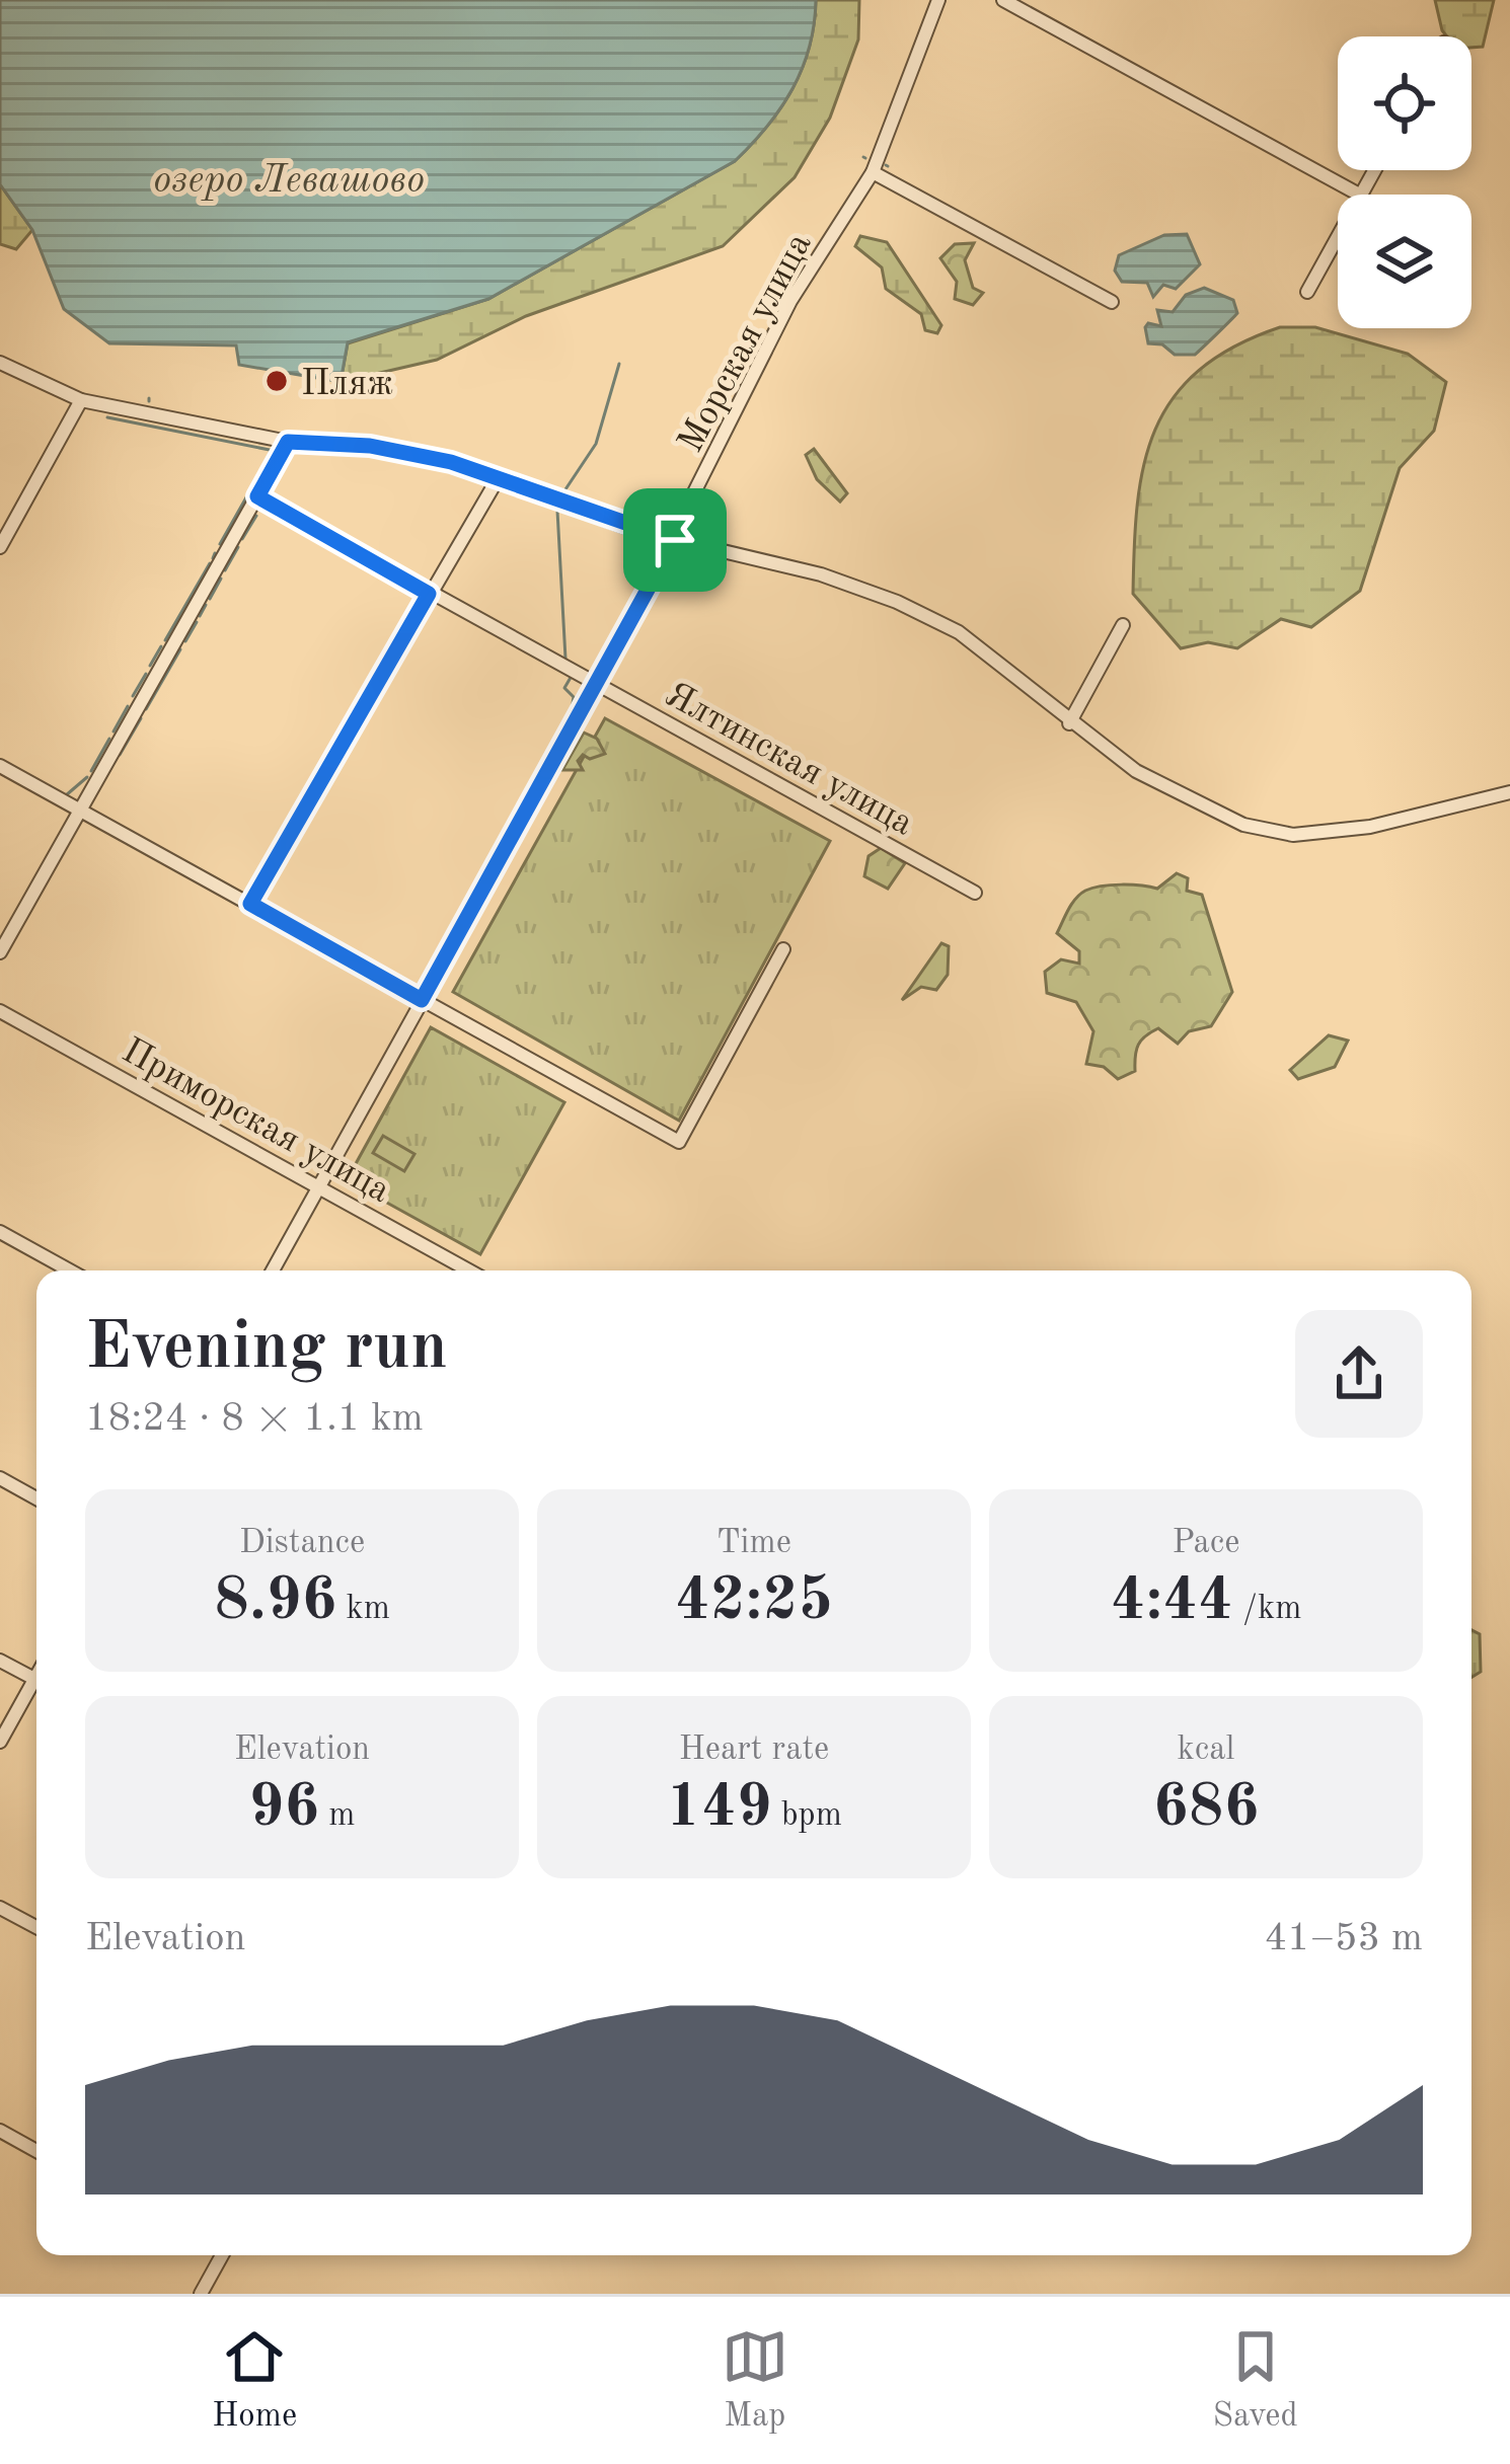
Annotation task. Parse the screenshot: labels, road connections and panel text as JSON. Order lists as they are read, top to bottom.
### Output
{
  "streets": {
    "street": ["Морская улица", "Ялтинская улица", "Приморская улица"]
  },
  "crossings": [
    ["Морская улица", "Ялтинская улица"],
    ["Морская улица", "Приморская улица"]
  ],
  "water": ["озеро Левашово"],
  "places": ["Пляж"],
  "page": {
    "heading": ["Evening run", "18:24 · 8 × 1.1 km"],
    "stats": [
      ["Distance", "8.96 km"],
      ["Time", "42:25"],
      ["Pace", "4:44 /km"],
      ["Elevation", "96 m"],
      ["Heart rate", "149 bpm"],
      ["kcal", "686"]
    ],
    "chart": ["Elevation", "41–53 m"],
    "tabs": ["Home", "Map", "Saved"]
  }
}
